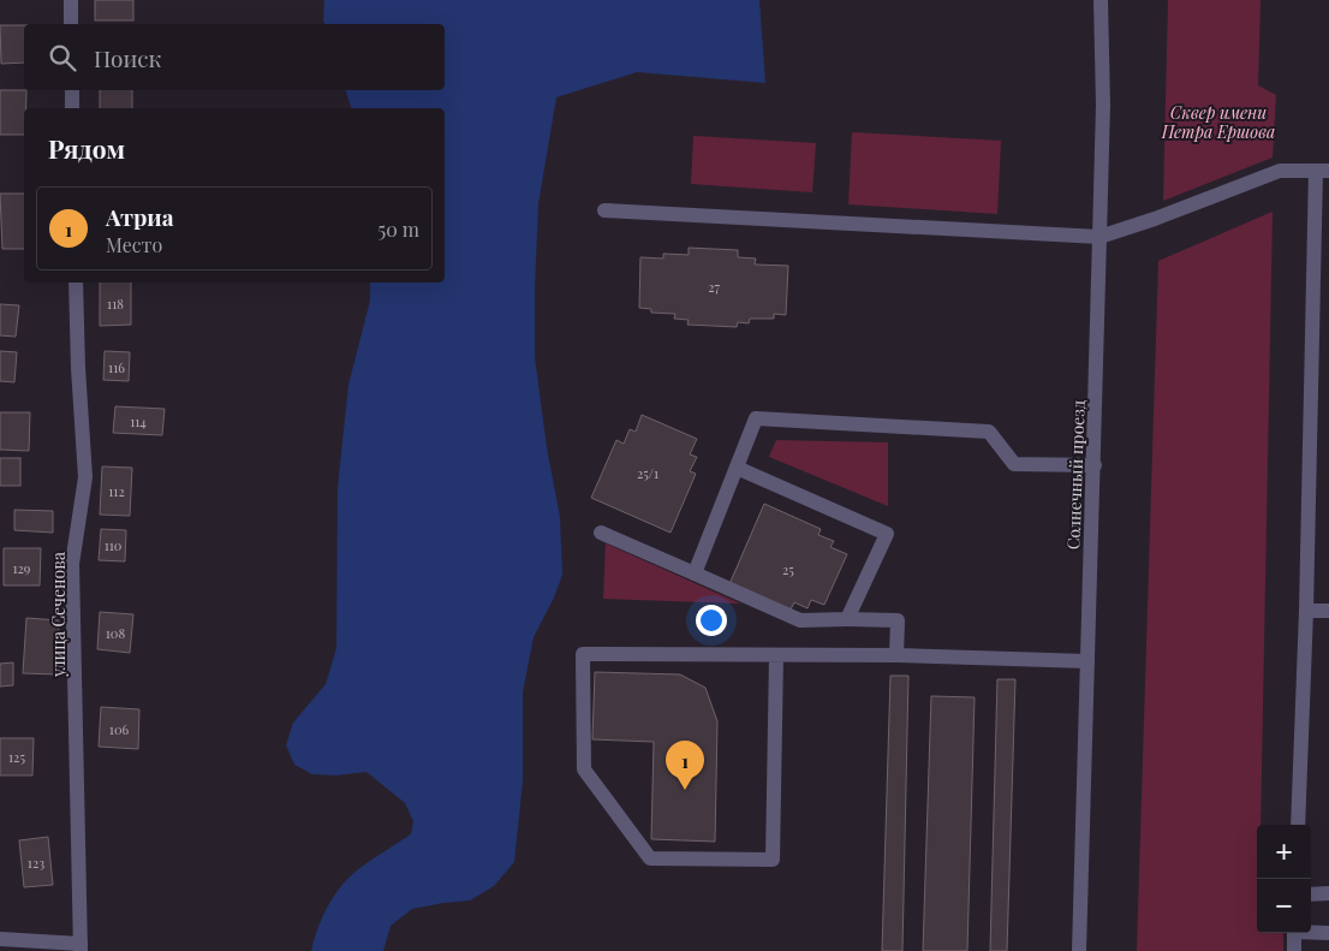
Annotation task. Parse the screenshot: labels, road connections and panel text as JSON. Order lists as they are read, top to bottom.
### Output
{
  "streets": {
    "street": ["Солнечный проезд", "улица Сеченова"]
  },
  "parks": ["Сквер имени Петра Ершова"],
  "house_numbers": [
    "27",
    "118",
    "116",
    "114",
    "25/1",
    "112",
    "110",
    "129",
    "25",
    "108",
    "106",
    "125",
    "123"
  ],
  "page": {
    "search": "Поиск",
    "heading": "Рядом",
    "list": [
      {
        "mark": "1",
        "name": "Атриа",
        "note": "Место",
        "value": "50 m"
      }
    ],
    "pins": "1",
    "map_buttons": ["+", "−"]
  }
}
